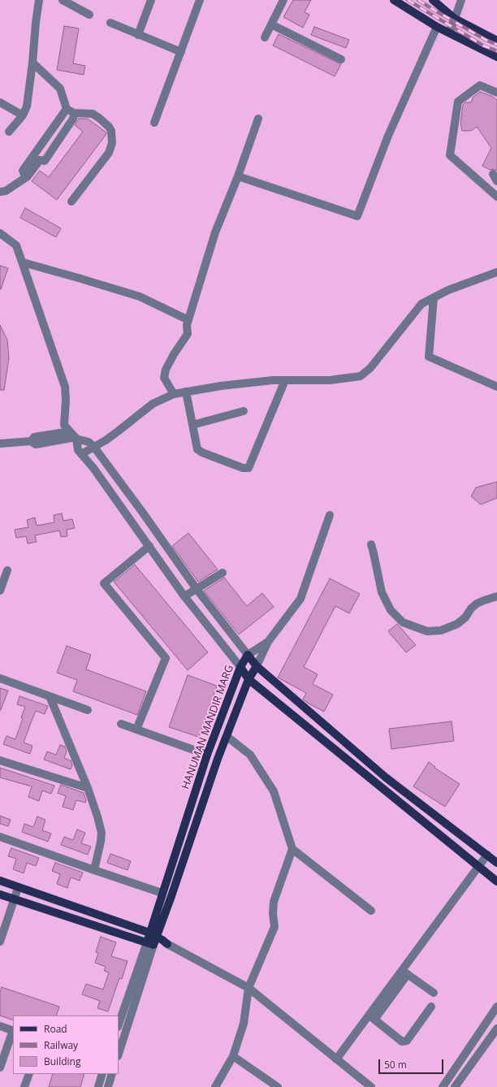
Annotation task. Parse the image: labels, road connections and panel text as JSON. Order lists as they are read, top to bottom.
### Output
{
  "streets": {
    "main road": ["HANUMAN MANDIR MARG"]
  },
  "legend": ["Road", "Railway", "Building"],
  "scale_bar": "50 m"
}
